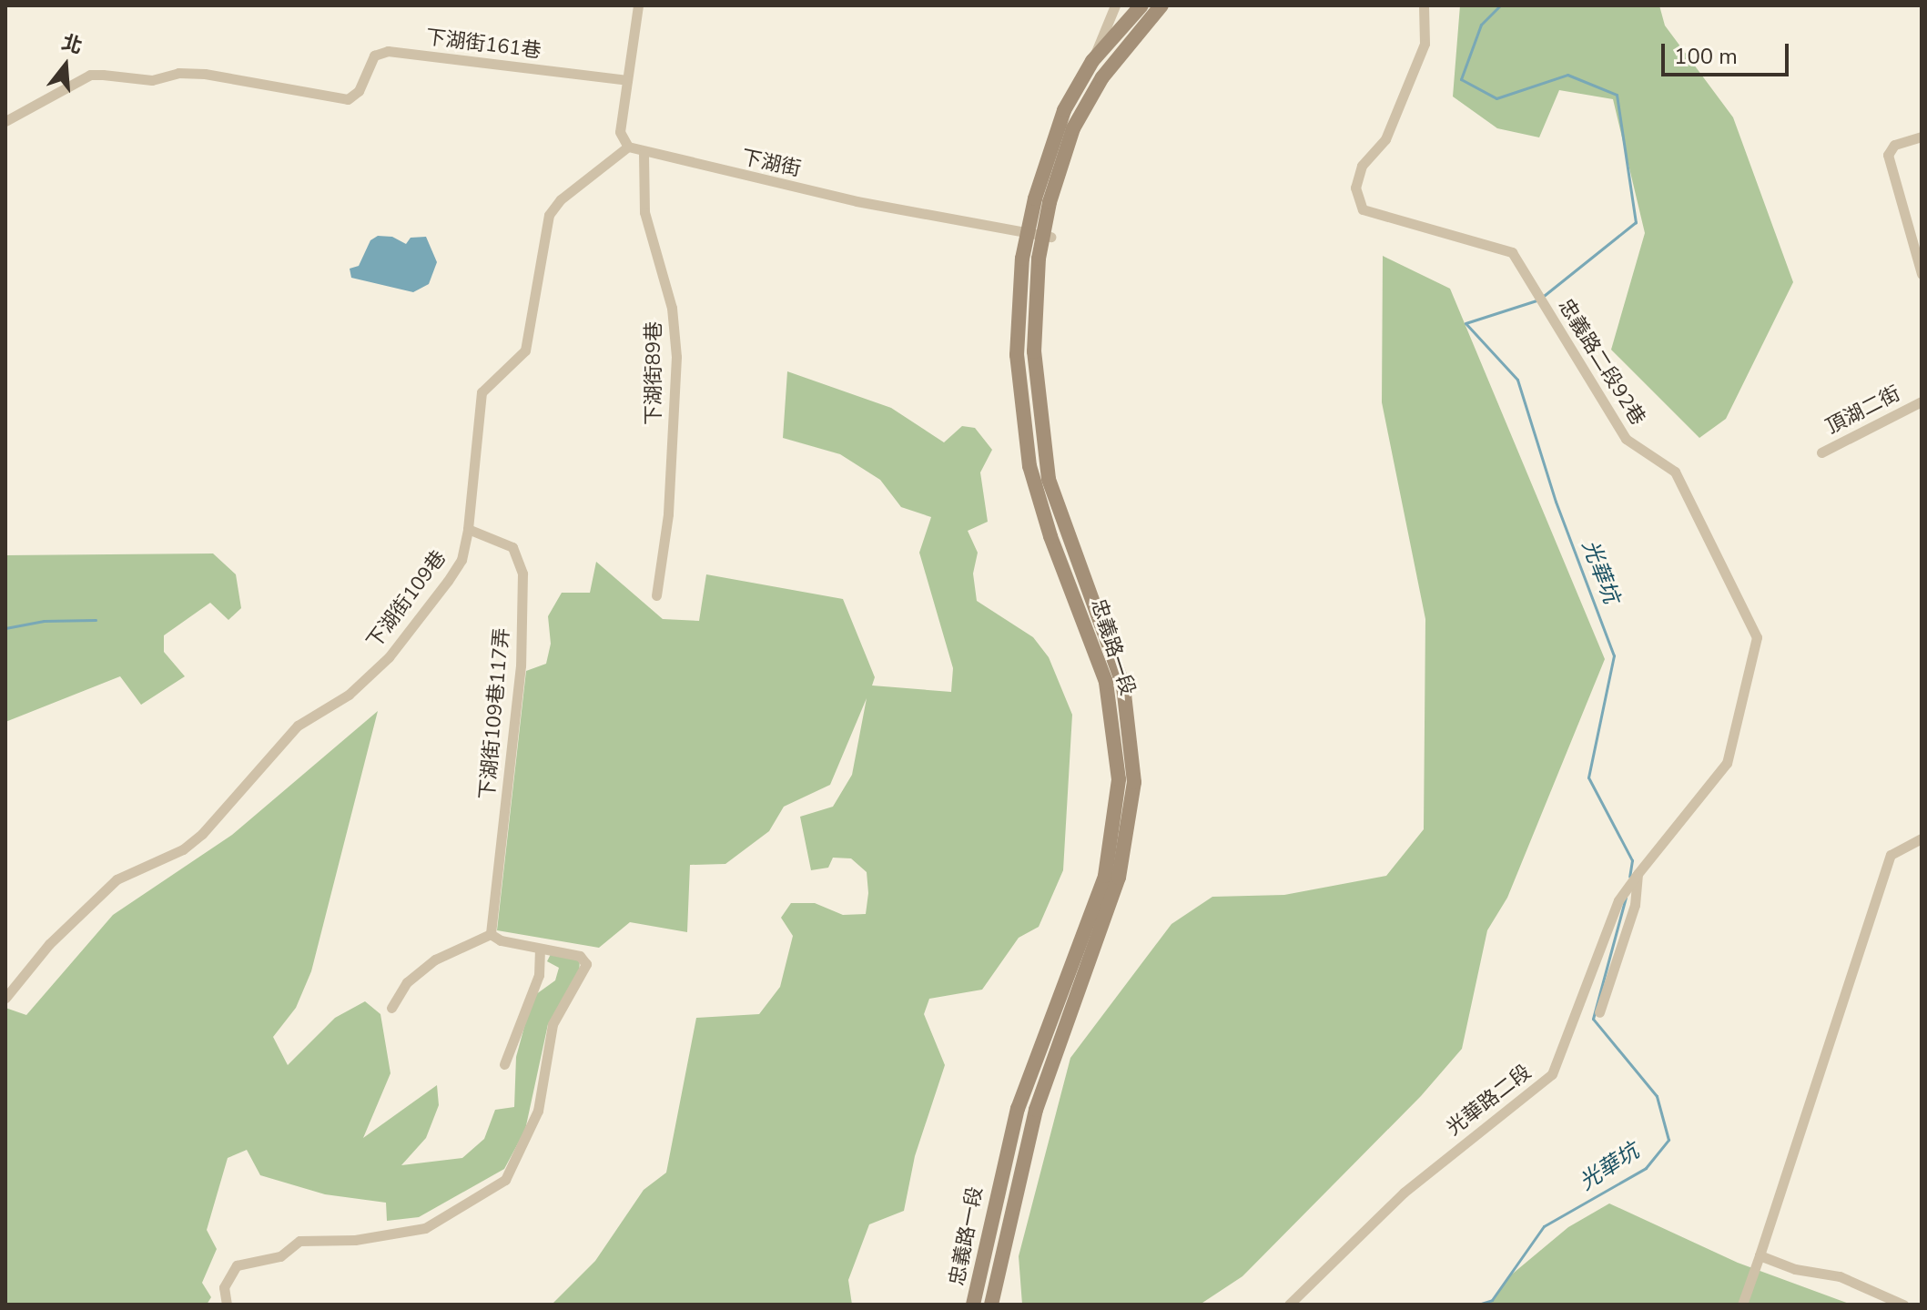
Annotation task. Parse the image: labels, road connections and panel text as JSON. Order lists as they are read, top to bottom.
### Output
{
  "streets": {
    "main road": ["忠義路一段"],
    "street": [
      "下湖街161巷",
      "下湖街",
      "忠義路二段92巷",
      "下湖街89巷",
      "頂湖二街",
      "下湖街109巷",
      "下湖街109巷117弄",
      "光華路二段"
    ]
  },
  "crossings": [
    ["下湖街", "下湖街89巷"],
    ["下湖街", "下湖街109巷"],
    ["下湖街", "忠義路一段"],
    ["忠義路二段92巷", "光華路二段"],
    ["下湖街109巷", "下湖街109巷117弄"]
  ],
  "water": ["光華坑"],
  "scale_bar": "100 m",
  "north": "top"
}
